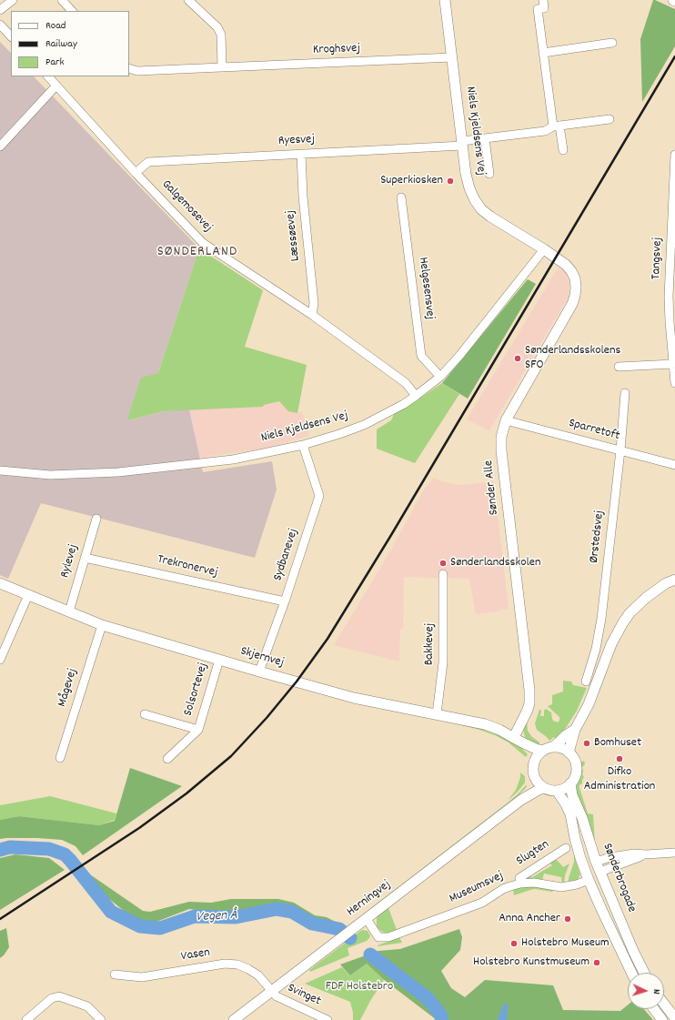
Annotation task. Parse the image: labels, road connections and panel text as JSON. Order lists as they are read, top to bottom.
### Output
{
  "streets": {
    "street": [
      "Kroghsvej",
      "Niels Kjeldsens Vej",
      "Ryesvej",
      "Galgemosevej",
      "Læssøevej",
      "Tangsvej",
      "Helgesensvej",
      "Sparretoft",
      "Sønder Alle",
      "Ørstedsvej",
      "Sydbanevej",
      "Rylevej",
      "Trekronervej",
      "Bakkevej",
      "Skjernvej",
      "Mågevej",
      "Solsortevej",
      "Slugten",
      "Sønderbrogade",
      "Museumsvej",
      "Herningvej",
      "Vasen",
      "Svinget"
    ]
  },
  "crossings": [
    ["Kroghsvej", "Niels Kjeldsens Vej"],
    ["Niels Kjeldsens Vej", "Ryesvej"],
    ["Niels Kjeldsens Vej", "Galgemosevej"],
    ["Niels Kjeldsens Vej", "Helgesensvej"],
    ["Niels Kjeldsens Vej", "Sønder Alle"],
    ["Niels Kjeldsens Vej", "Sydbanevej"],
    ["Ryesvej", "Galgemosevej"],
    ["Ryesvej", "Læssøevej"],
    ["Galgemosevej", "Læssøevej"],
    ["Sparretoft", "Sønder Alle"],
    ["Sparretoft", "Ørstedsvej"],
    ["Sønder Alle", "Skjernvej"],
    ["Sydbanevej", "Trekronervej"],
    ["Sydbanevej", "Skjernvej"],
    ["Rylevej", "Trekronervej"],
    ["Rylevej", "Skjernvej"],
    ["Bakkevej", "Skjernvej"],
    ["Skjernvej", "Mågevej"],
    ["Skjernvej", "Solsortevej"],
    ["Skjernvej", "Sønderbrogade"],
    ["Skjernvej", "Herningvej"],
    ["Slugten", "Museumsvej"],
    ["Sønderbrogade", "Museumsvej"],
    ["Sønderbrogade", "Herningvej"],
    ["Museumsvej", "Herningvej"],
    ["Herningvej", "Vasen"],
    ["Herningvej", "Svinget"],
    ["Vasen", "Svinget"]
  ],
  "districts": ["SØNDERLAND"],
  "water": ["Vegen Å"],
  "parks": ["FDF Holstebro"],
  "places": [
    "Superkiosken",
    "Sønderlandsskolens SFO",
    "Sønderlandsskolen",
    "Bomhuset",
    "Difko Administration",
    "Anna Ancher",
    "Holstebro Museum",
    "Holstebro Kunstmuseum"
  ],
  "legend": ["Road", "Railway", "Park"],
  "north": "right"
}
